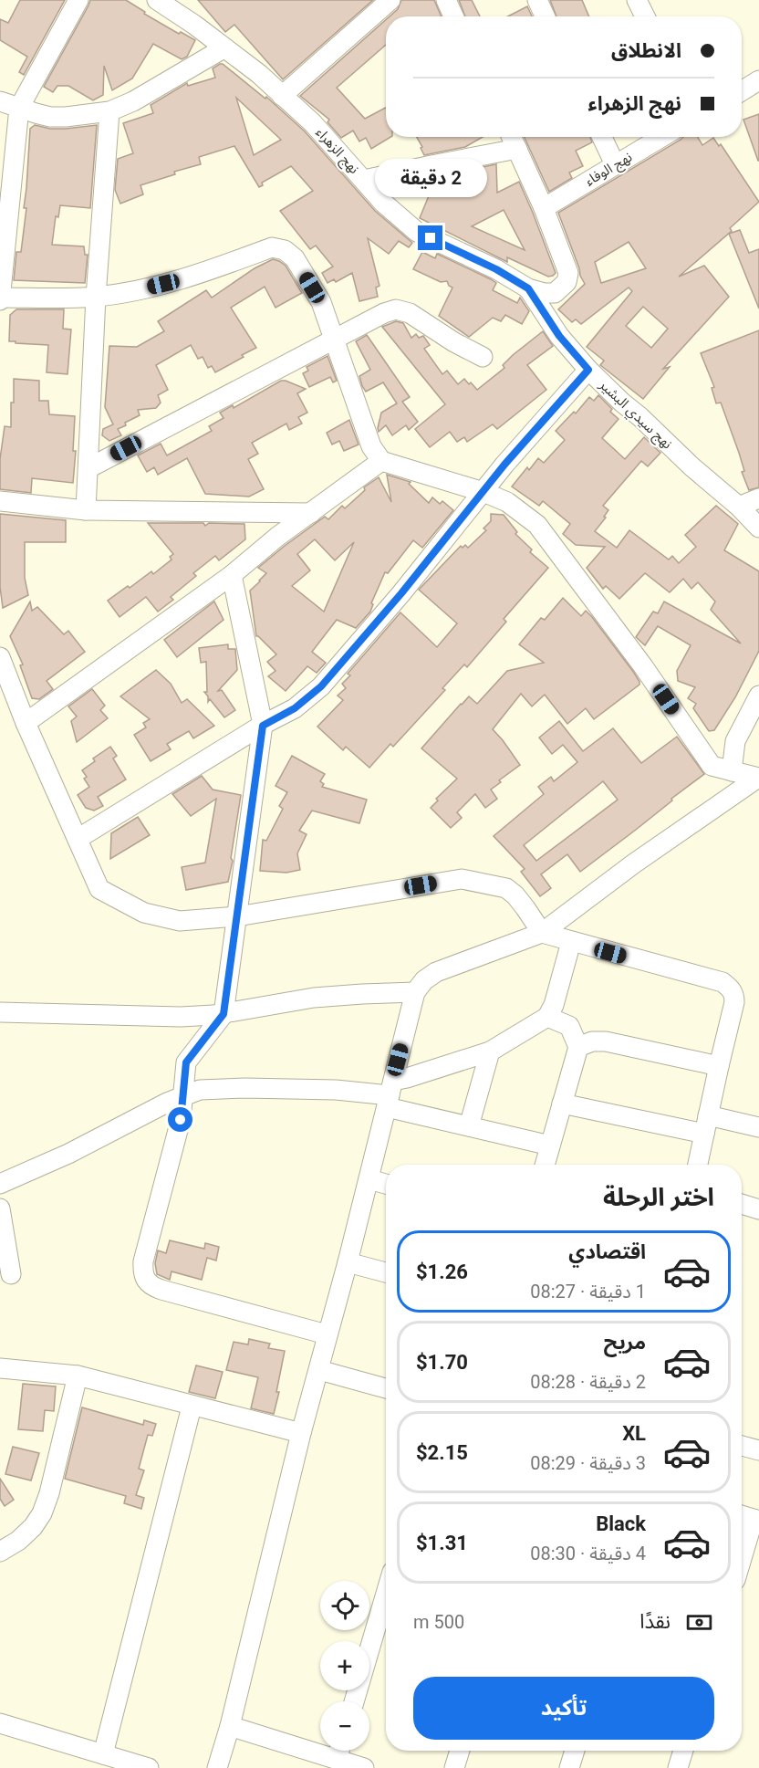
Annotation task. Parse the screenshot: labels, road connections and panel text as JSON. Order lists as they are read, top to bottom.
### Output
{
  "streets": {
    "street": ["نهج الزهراء", "نهج الوفاء", "نهج سيدي البشير"]
  },
  "crossings": [
    ["نهج الزهراء", "نهج الوفاء"],
    ["نهج الزهراء", "نهج سيدي البشير"]
  ],
  "page": {
    "banner": ["الانطلاق", "نهج الزهراء"],
    "bubble": "2 دقيقة",
    "heading": "اختر الرحلة",
    "list": [
      {
        "name": "اقتصادي",
        "note": "1 دقيقة · 08:27",
        "value": "$1.26"
      },
      {
        "name": "مريح",
        "note": "2 دقيقة · 08:28",
        "value": "$1.70"
      },
      {
        "name": "XL",
        "note": "3 دقيقة · 08:29",
        "value": "$2.15"
      },
      {
        "name": "Black",
        "note": "4 دقيقة · 08:30",
        "value": "$1.31"
      }
    ],
    "map_buttons": ["+", "−"],
    "pay": ["نقدًا", "500 m"],
    "buttons": "تأكيد"
  }
}
